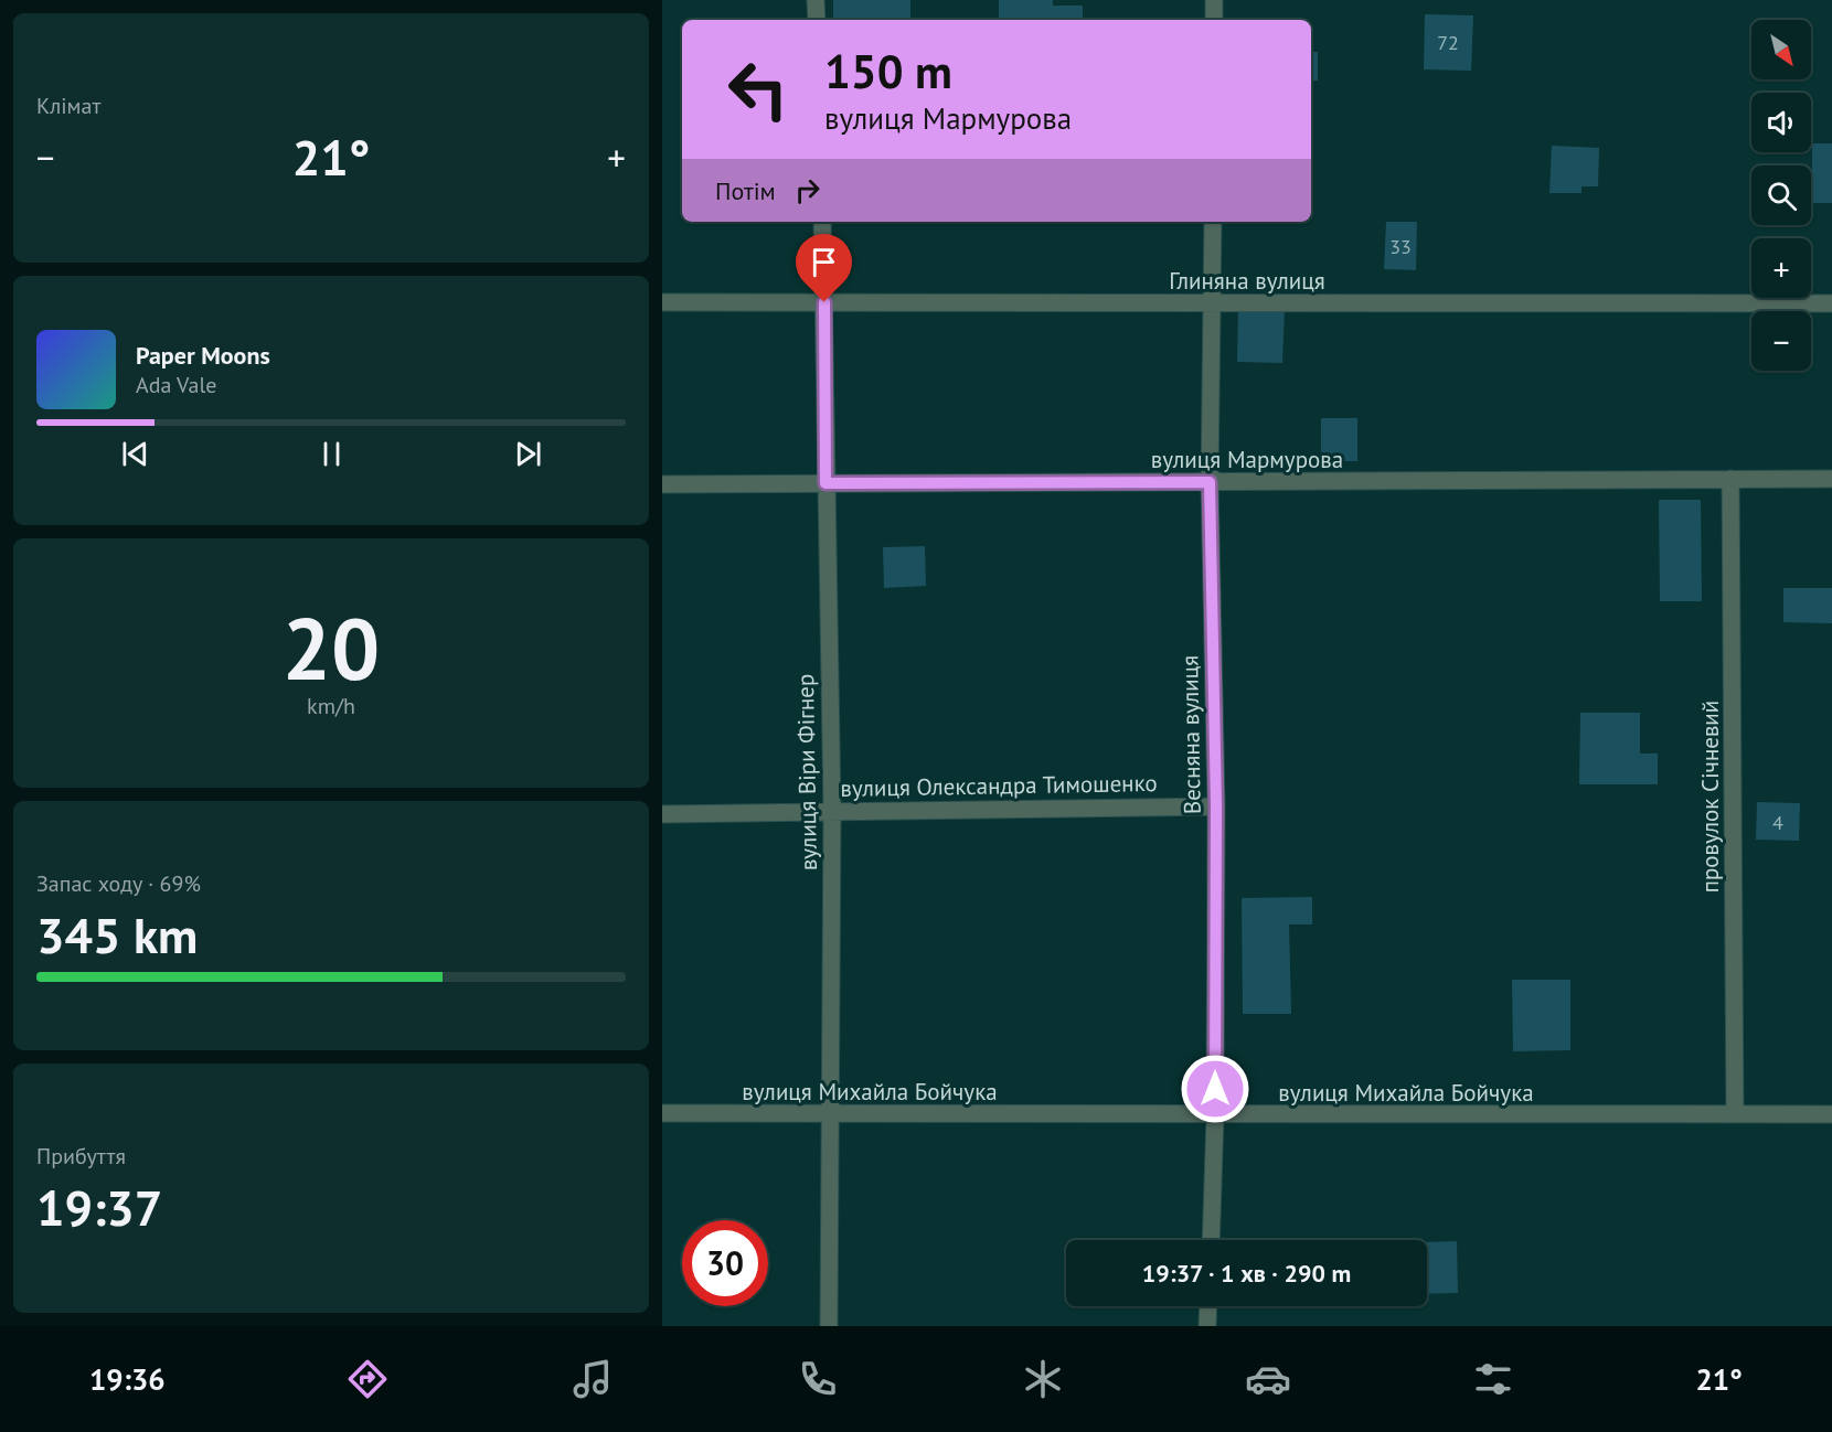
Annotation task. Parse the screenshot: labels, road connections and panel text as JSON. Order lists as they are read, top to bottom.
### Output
{
  "streets": {
    "street": [
      "Глиняна вулиця",
      "вулиця Мармурова",
      "Весняна вулиця",
      "вулиця Віри Фігнер",
      "вулиця Олександра Тимошенко",
      "провулок Січневий",
      "вулиця Михайла Бойчука"
    ]
  },
  "crossings": [
    ["Глиняна вулиця", "Весняна вулиця"],
    ["Глиняна вулиця", "вулиця Віри Фігнер"],
    ["вулиця Мармурова", "Весняна вулиця"],
    ["вулиця Мармурова", "вулиця Віри Фігнер"],
    ["вулиця Мармурова", "провулок Січневий"],
    ["Весняна вулиця", "вулиця Олександра Тимошенко"],
    ["Весняна вулиця", "вулиця Михайла Бойчука"],
    ["вулиця Віри Фігнер", "вулиця Олександра Тимошенко"],
    ["вулиця Віри Фігнер", "вулиця Михайла Бойчука"],
    ["провулок Січневий", "вулиця Михайла Бойчука"]
  ],
  "house_numbers": ["72", "33", "4"],
  "north": "bottom right",
  "page": {
    "tile": [
      "Клімат",
      ["20", "km/h"],
      ["Запас ходу · 69%", "345 km"],
      ["Прибуття", "19:37"]
    ],
    "map_buttons": ["+", "−"],
    "turn": ["150 m", "вулиця Мармурова"],
    "heat": ["−", "21°", "+"],
    "then": "Потім",
    "song": ["Paper Moons", "Ada Vale"],
    "limit": "30",
    "trip": "19:37 · 1 хв · 290 m",
    "tabs": ["19:36", "21°"]
  }
}
